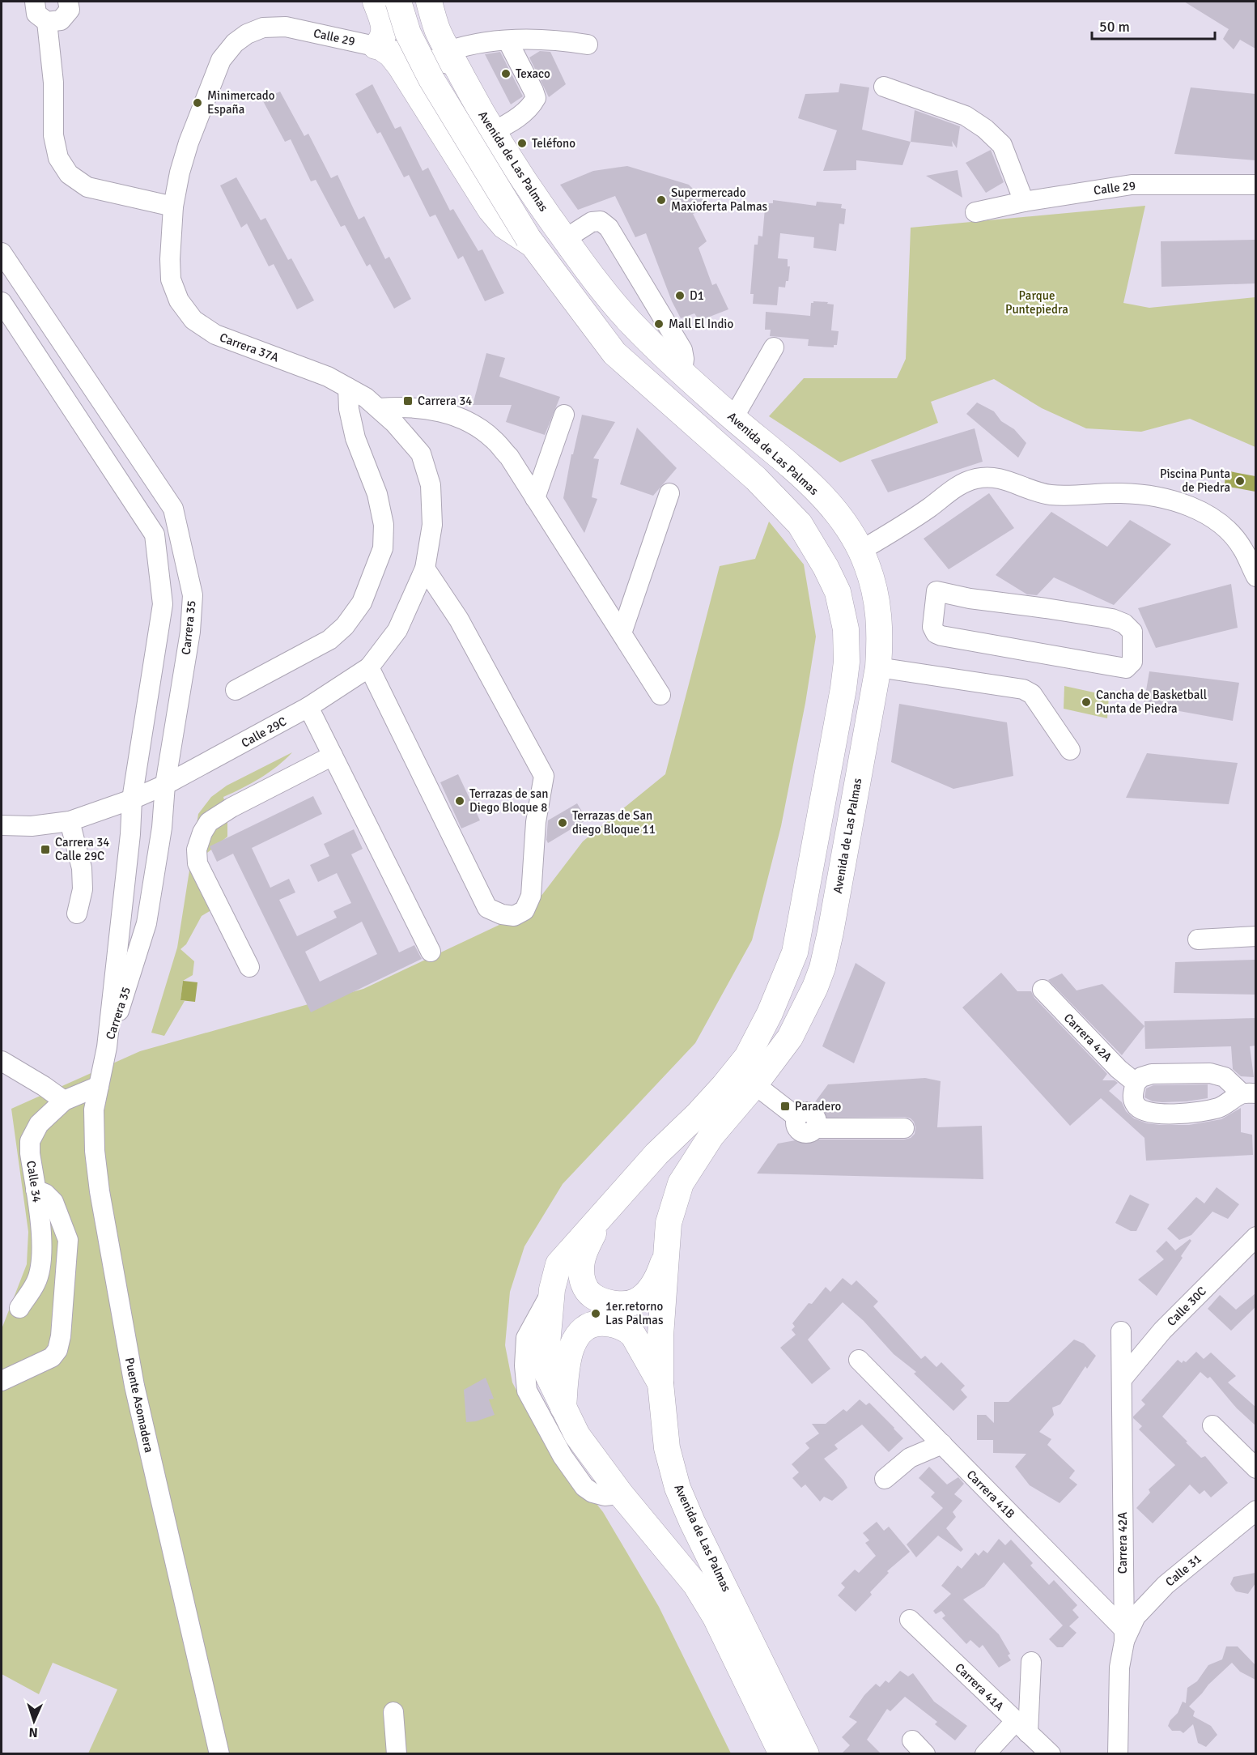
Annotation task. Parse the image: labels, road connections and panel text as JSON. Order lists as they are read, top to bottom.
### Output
{
  "streets": {
    "main road": ["Avenida de Las Palmas"],
    "street": [
      "Calle 29",
      "Carrera 37A",
      "Carrera 35",
      "Calle 29C",
      "Carrera 42A",
      "Calle 34",
      "Calle 30C",
      "Puente Asomadera",
      "Carrera 41B",
      "Calle 31",
      "Carrera 41A"
    ]
  },
  "crossings": [
    ["Calle 29", "Avenida de Las Palmas"],
    ["Calle 29", "Carrera 37A"],
    ["Carrera 37A", "Calle 29C"],
    ["Carrera 35", "Calle 29C"],
    ["Carrera 35", "Calle 34"],
    ["Carrera 35", "Puente Asomadera"],
    ["Carrera 42A", "Calle 30C"],
    ["Carrera 42A", "Carrera 41B"],
    ["Carrera 42A", "Calle 31"],
    ["Carrera 41B", "Calle 31"]
  ],
  "parks": ["Parque Puntepiedra"],
  "places": {
    "other": [
      "Texaco",
      "Minimercado España",
      "Teléfono",
      "Supermercado Maxioferta Palmas",
      "D1",
      "Mall El Indio",
      "Piscina Punta de Piedra",
      "Cancha de Basketball Punta de Piedra",
      "Terrazas de san Diego Bloque 8",
      "Terrazas de San diego Bloque 11",
      "1er.retorno Las Palmas"
    ],
    "transit": ["Carrera 34", "Carrera 34 Calle 29C", "Paradero"]
  },
  "scale_bar": "50 m",
  "north": "bottom"
}
